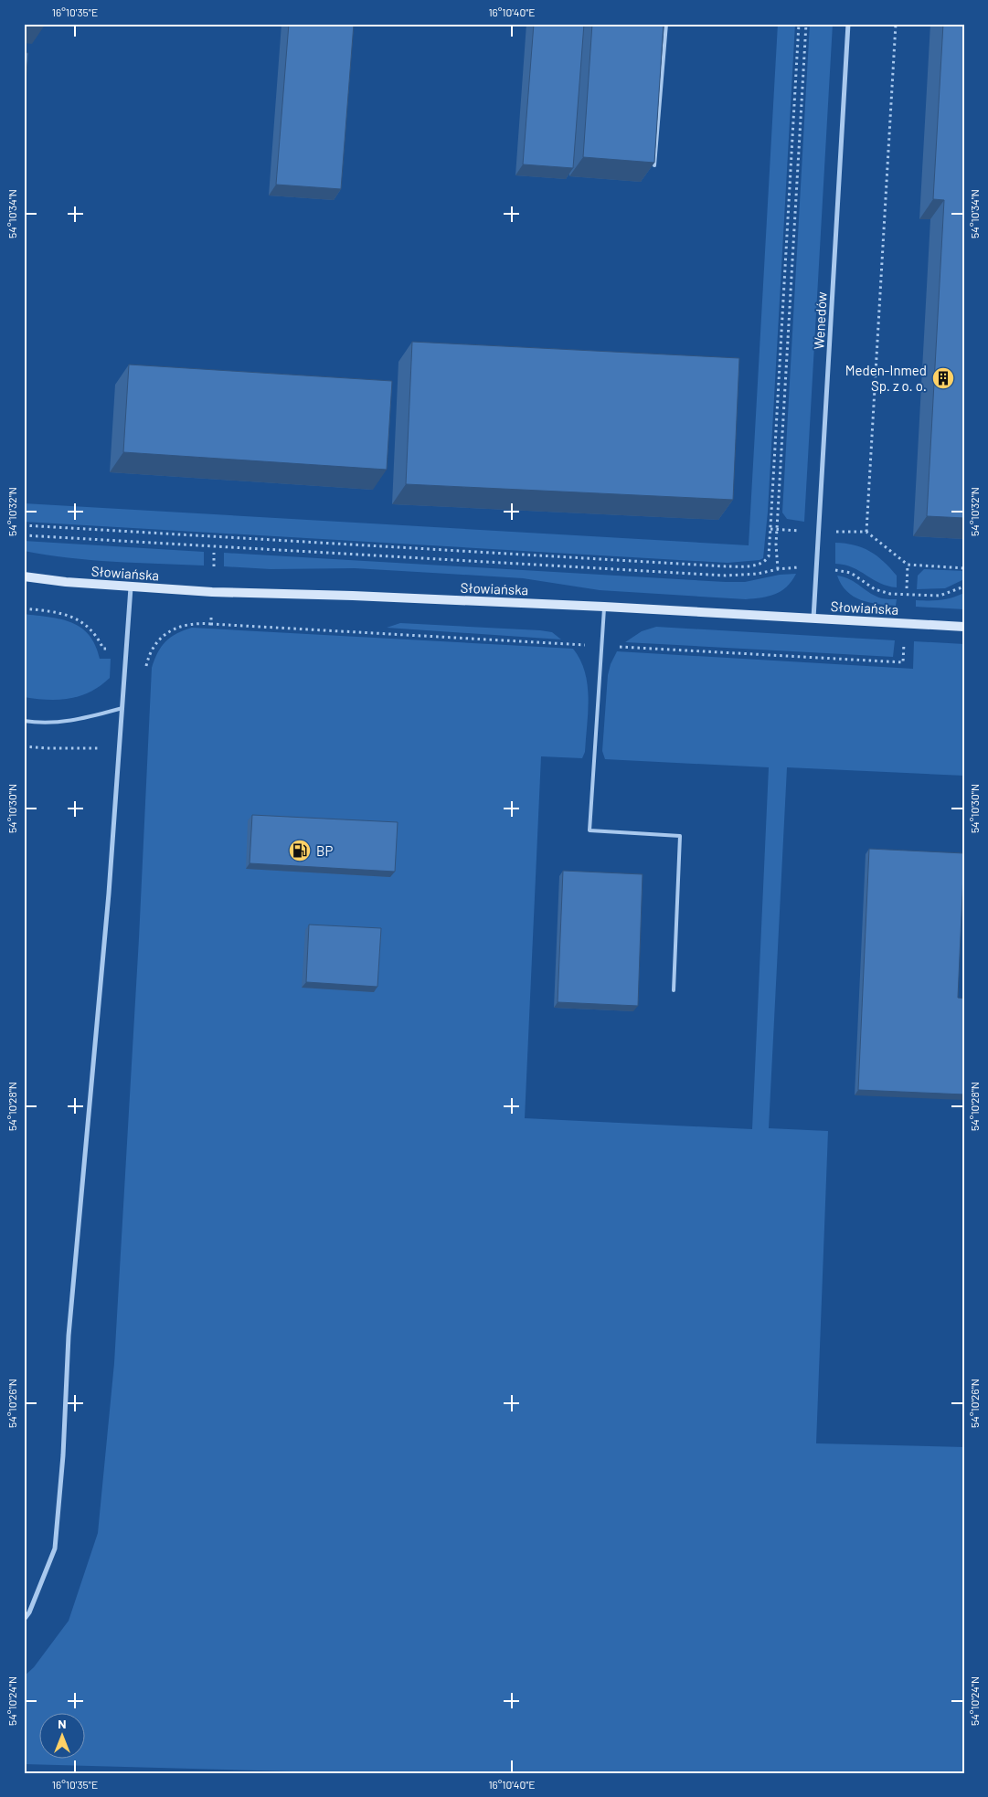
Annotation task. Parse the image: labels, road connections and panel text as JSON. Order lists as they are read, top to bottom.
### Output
{
  "streets": {
    "main road": ["Słowiańska"],
    "street": ["Wenedów"]
  },
  "crossings": [
    ["Wenedów", "Słowiańska"]
  ],
  "places": {
    "building": ["Meden-Inmed Sp. z o. o."],
    "fuel station": ["BP"]
  },
  "north": "top",
  "coordinates": [
    "16°10'35\"E",
    "16°10'40\"E",
    "54°10'34\"N",
    "54°10'32\"N",
    "54°10'30\"N",
    "54°10'28\"N",
    "54°10'26\"N",
    "54°10'24\"N"
  ]
}
